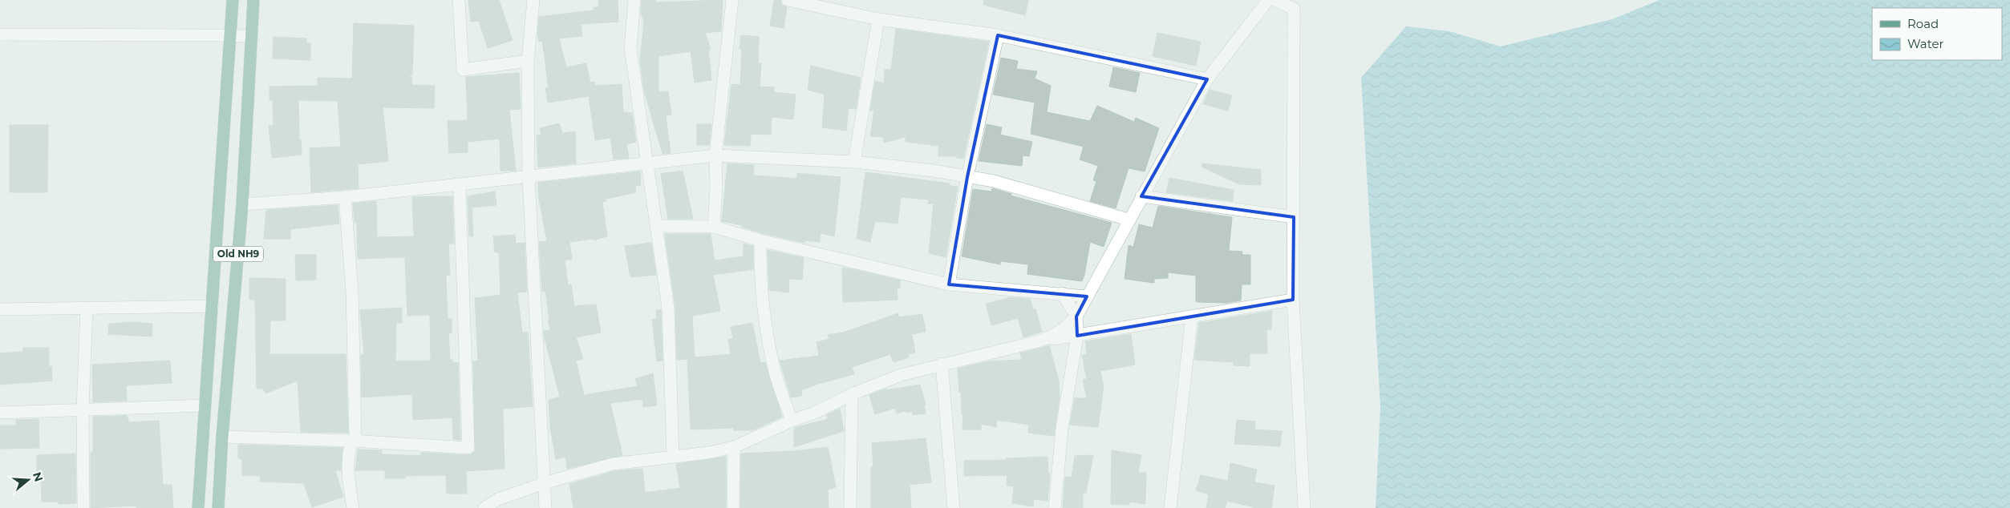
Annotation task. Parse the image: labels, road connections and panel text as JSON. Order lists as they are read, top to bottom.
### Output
{
  "streets": {
    "main road": ["Old NH9"]
  },
  "legend": ["Road", "Water"],
  "north": "right"
}
